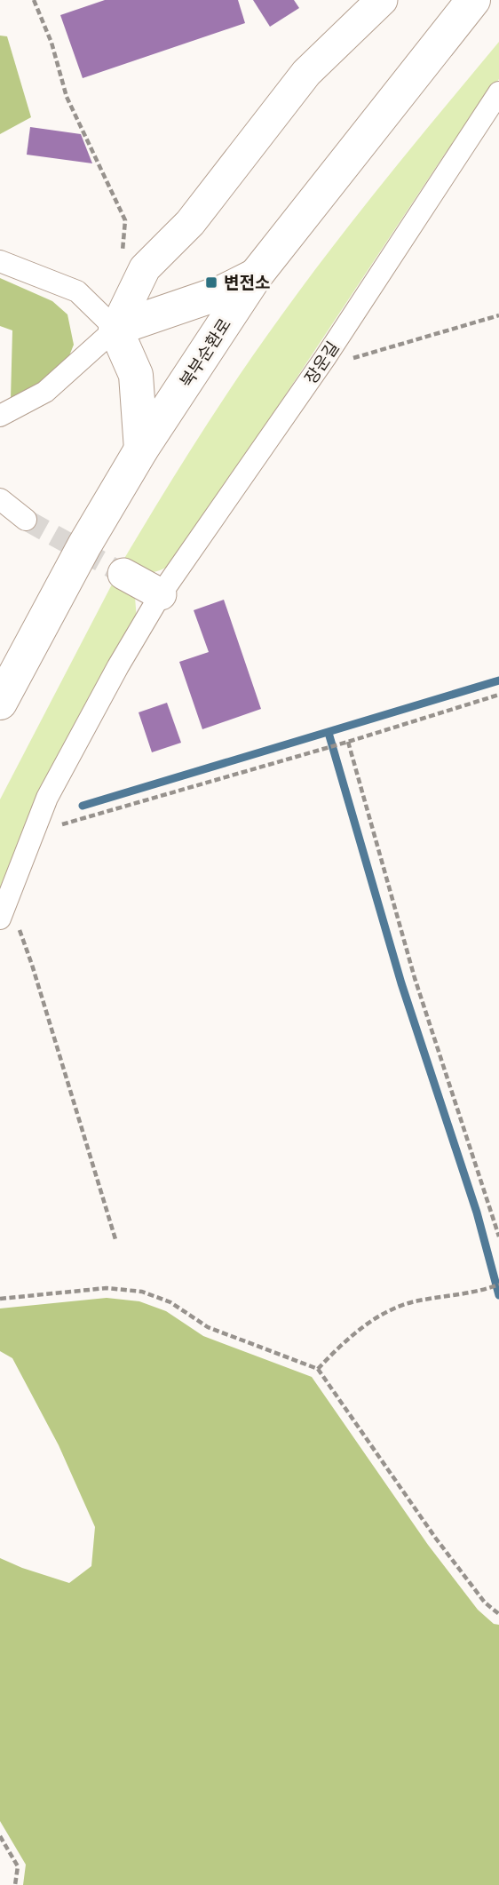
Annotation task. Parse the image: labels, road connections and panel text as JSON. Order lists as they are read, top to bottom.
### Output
{
  "streets": {
    "main road": ["북부순환로"],
    "street": ["장운길"]
  },
  "places": {
    "transit": ["변전소"]
  }
}
